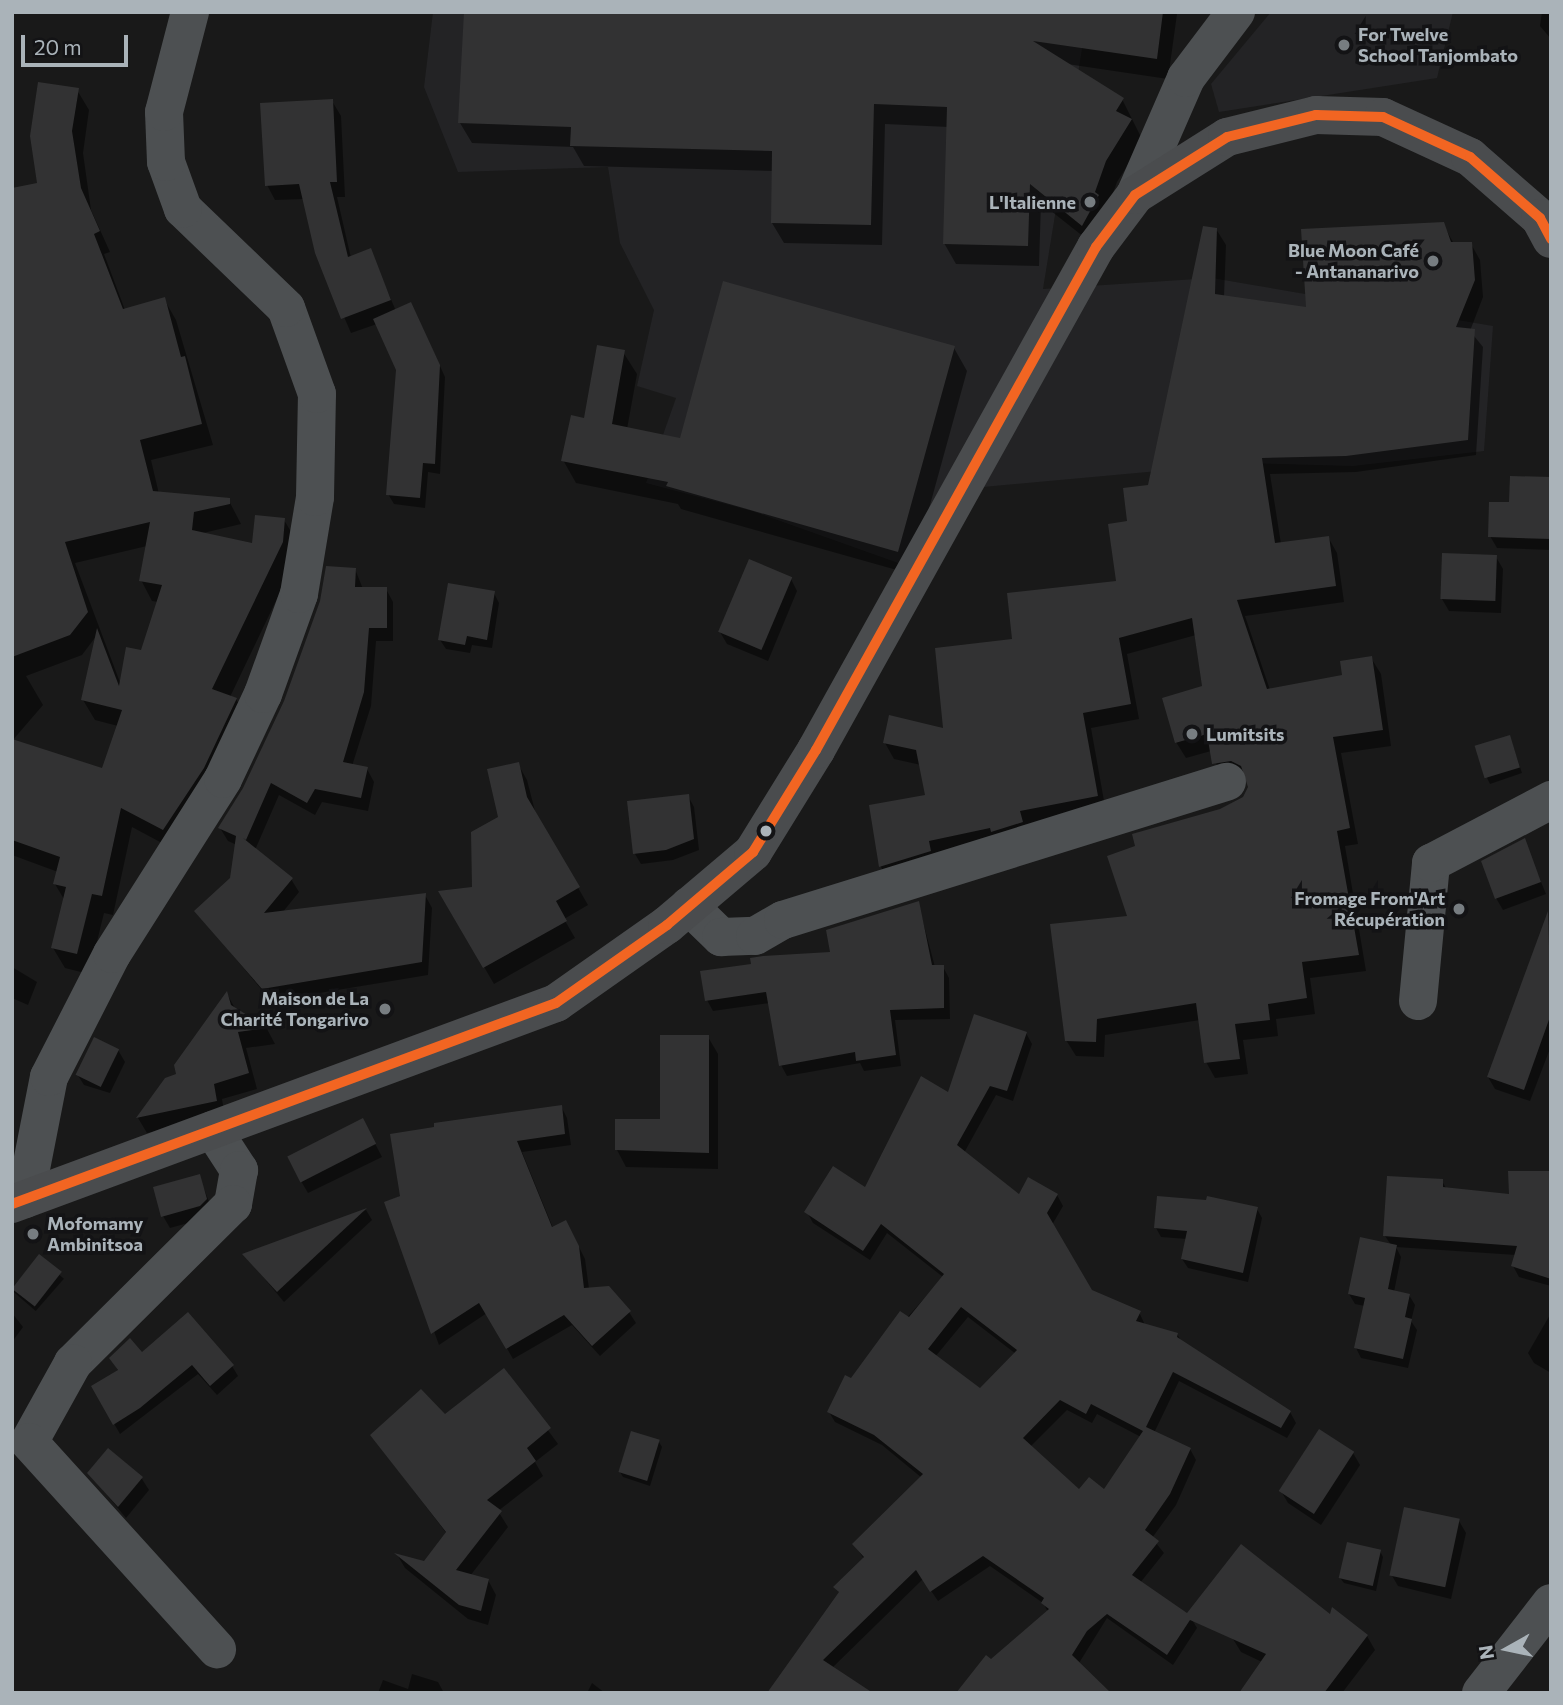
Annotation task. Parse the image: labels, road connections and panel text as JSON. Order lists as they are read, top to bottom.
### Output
{
  "places": [
    "For Twelve School Tanjombato",
    "L'Italienne",
    "Blue Moon Café - Antananarivo",
    "Lumitsits",
    "Fromage From'Art Récupération",
    "Maison de La Charité Tongarivo",
    "Mofomamy Ambinitsoa"
  ],
  "scale_bar": "20 m",
  "north": "left"
}
